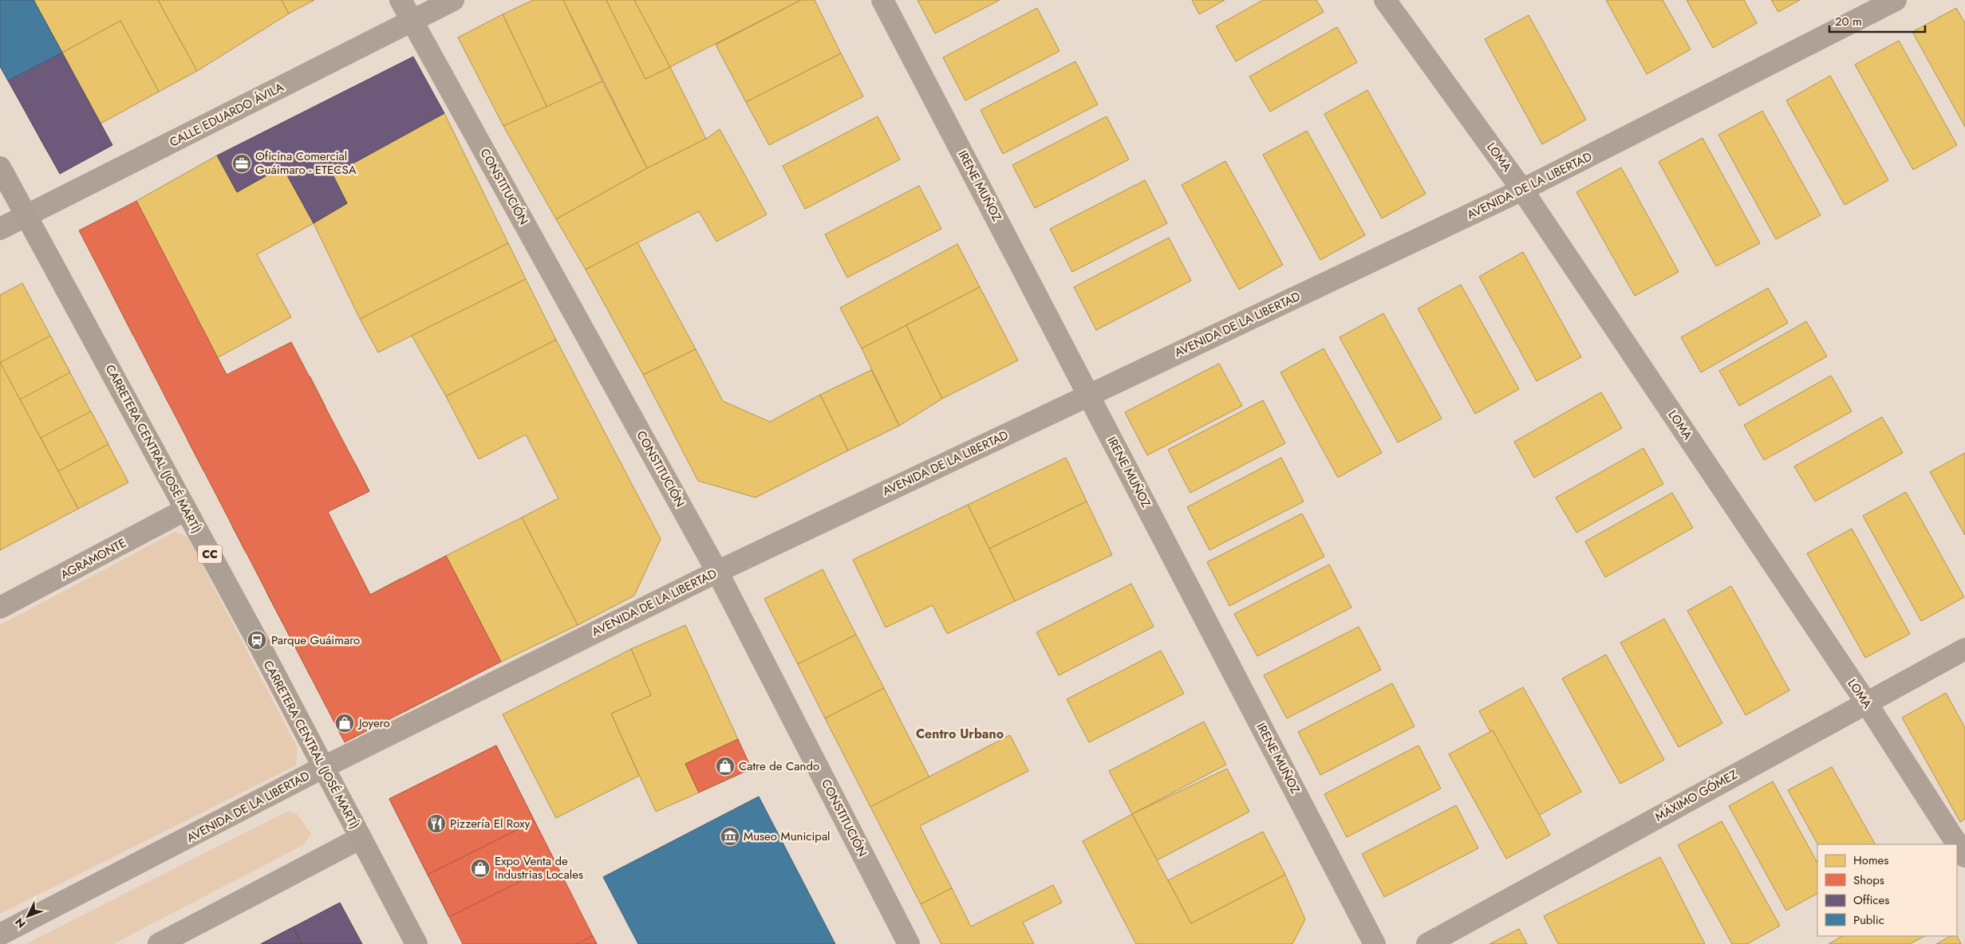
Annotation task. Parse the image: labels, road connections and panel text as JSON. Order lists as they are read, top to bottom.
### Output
{
  "streets": {
    "highway": ["CARRETERA CENTRAL (JOSÉ MARTÍ)", "CC"],
    "street": [
      "CALLE EDUARDO ÁVILA",
      "LOMA",
      "IRENE MUÑOZ",
      "AVENIDA DE LA LIBERTAD",
      "CONSTITUCIÓN",
      "AGRAMONTE",
      "MÁXIMO GÓMEZ"
    ]
  },
  "crossings": [
    ["CALLE EDUARDO ÁVILA", "CONSTITUCIÓN"],
    ["CALLE EDUARDO ÁVILA", "CARRETERA CENTRAL (JOSÉ MARTÍ)"],
    ["LOMA", "AVENIDA DE LA LIBERTAD"],
    ["LOMA", "MÁXIMO GÓMEZ"],
    ["IRENE MUÑOZ", "AVENIDA DE LA LIBERTAD"],
    ["AVENIDA DE LA LIBERTAD", "CONSTITUCIÓN"],
    ["AVENIDA DE LA LIBERTAD", "CARRETERA CENTRAL (JOSÉ MARTÍ)"],
    ["CARRETERA CENTRAL (JOSÉ MARTÍ)", "AGRAMONTE"]
  ],
  "districts": ["Centro Urbano"],
  "places": {
    "office": ["Oficina Comercial Guáimaro - ETECSA"],
    "station": ["Parque Guáimaro"],
    "shop": ["Joyero", "Catre de Cando", "Expo Venta de Industrias Locales"],
    "restaurant": ["Pizzería El Roxy"],
    "museum": ["Museo Municipal"]
  },
  "legend": [
    "Homes",
    "Shops",
    "Offices",
    "Public"
  ],
  "scale_bar": "20 m",
  "north": "bottom left"
}
